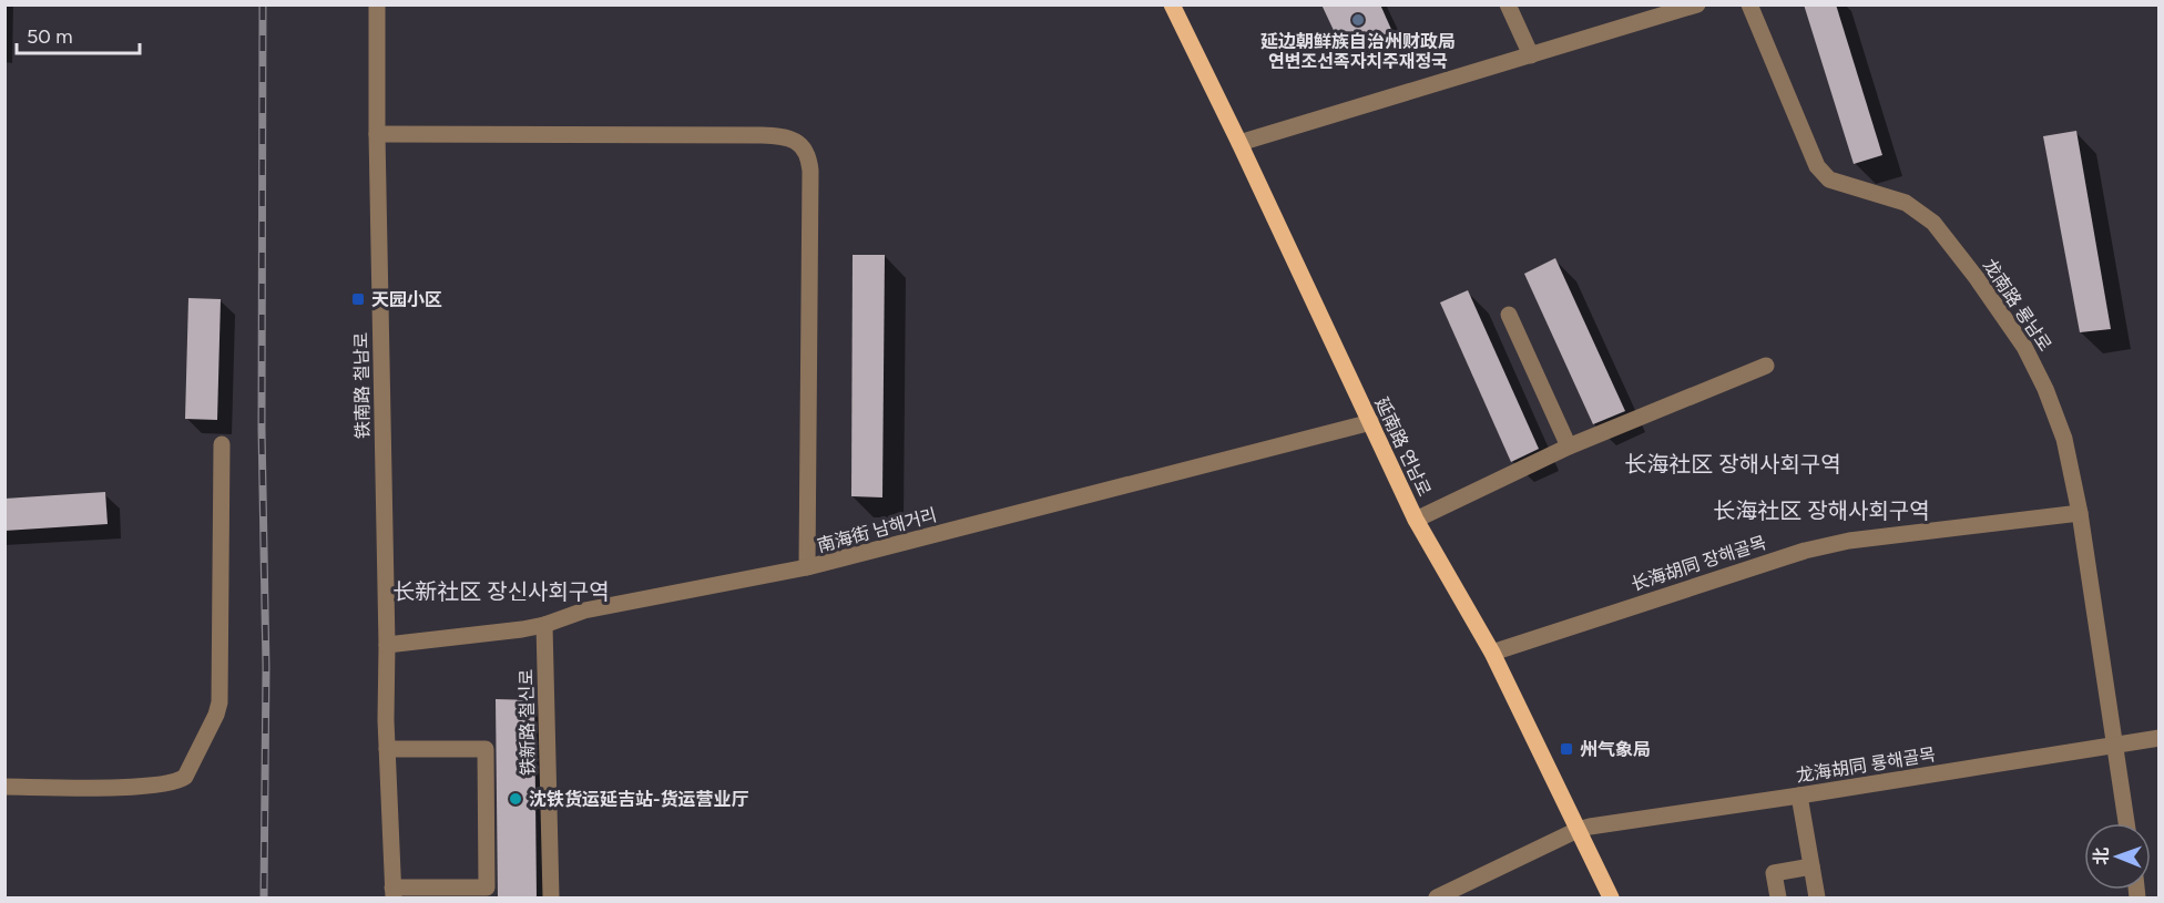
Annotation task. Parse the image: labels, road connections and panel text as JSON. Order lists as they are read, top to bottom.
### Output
{
  "streets": {
    "main road": ["延南路 연남로"],
    "street": [
      "龙南路 룡남로",
      "铁南路 철남로",
      "南海街 남해거리",
      "长海胡同 장해골목",
      "铁新路 철신로",
      "龙海胡同 룡해골목"
    ]
  },
  "crossings": [
    ["龙南路 룡남로", "长海胡同 장해골목"],
    ["龙南路 룡남로", "龙海胡同 룡해골목"],
    ["铁南路 철남로", "南海街 남해거리"],
    ["延南路 연남로", "南海街 남해거리"],
    ["延南路 연남로", "长海胡同 장해골목"],
    ["延南路 연남로", "龙海胡同 룡해골목"],
    ["南海街 남해거리", "铁新路 철신로"]
  ],
  "districts": ["长海社区 장해사회구역", "长海社区 장해사회구역", "长新社区 장신사회구역"],
  "places": {
    "other": ["延边朝鲜族自治州财政局 연변조선족자치주재정국", "沈铁货运延吉站-货运营业厅"],
    "transit": ["天园小区", "州气象局"]
  },
  "scale_bar": "50 m",
  "north": "left"
}
